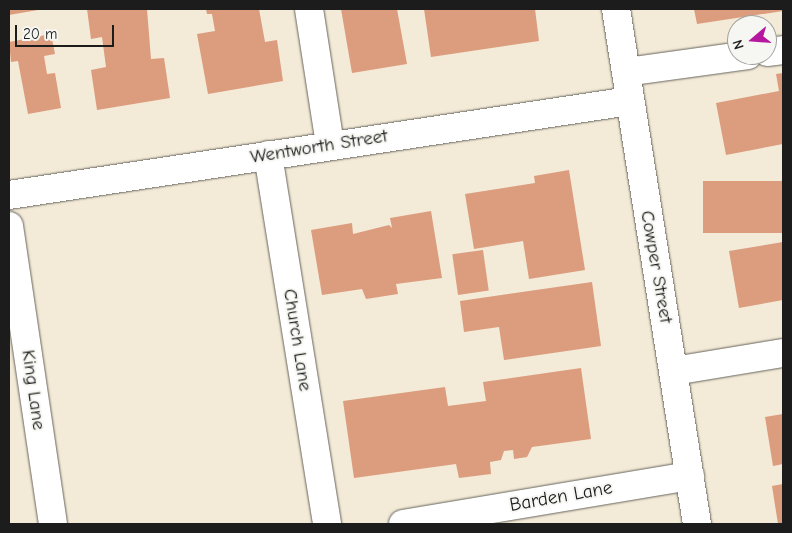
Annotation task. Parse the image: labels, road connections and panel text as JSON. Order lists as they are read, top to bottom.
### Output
{
  "streets": {
    "street": [
      "Wentworth Street",
      "Cowper Street",
      "Church Lane",
      "King Lane",
      "Barden Lane"
    ]
  },
  "crossings": [
    ["Wentworth Street", "Cowper Street"],
    ["Wentworth Street", "Church Lane"],
    ["Cowper Street", "Barden Lane"]
  ],
  "scale_bar": "20 m",
  "north": "left"
}
